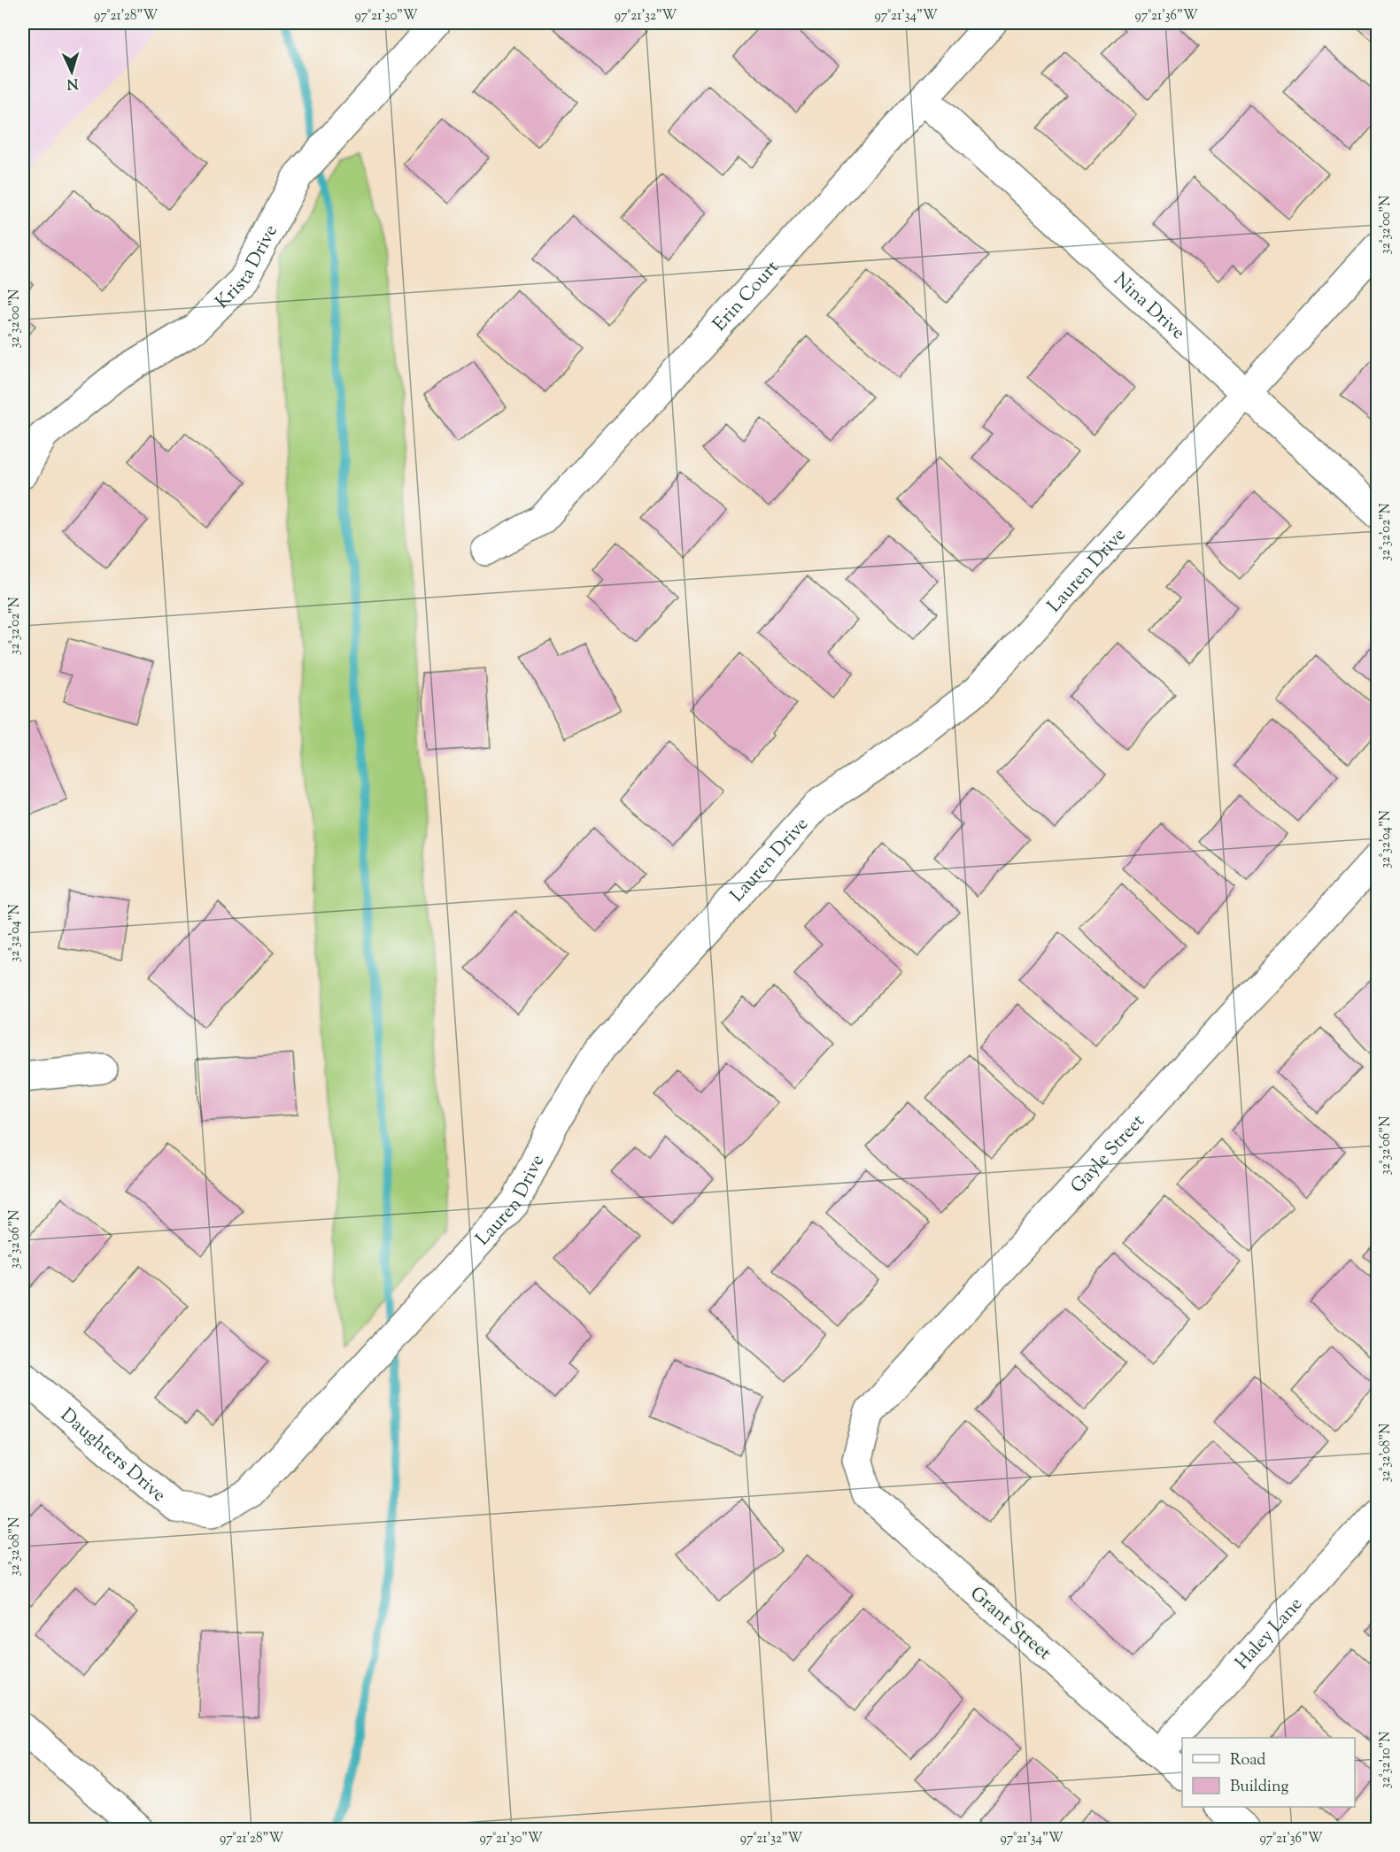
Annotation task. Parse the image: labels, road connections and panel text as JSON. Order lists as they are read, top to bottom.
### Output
{
  "streets": {
    "street": [
      "Krista Drive",
      "Erin Court",
      "Nina Drive",
      "Lauren Drive",
      "Gayle Street",
      "Daughters Drive",
      "Grant Street",
      "Haley Lane"
    ]
  },
  "crossings": [
    ["Erin Court", "Nina Drive"],
    ["Nina Drive", "Lauren Drive"],
    ["Lauren Drive", "Daughters Drive"],
    ["Gayle Street", "Grant Street"],
    ["Grant Street", "Haley Lane"]
  ],
  "legend": ["Road", "Building"],
  "north": "bottom",
  "coordinates": [
    "97°21'28\"W",
    "97°21'30\"W",
    "97°21'32\"W",
    "97°21'34\"W",
    "97°21'36\"W",
    "32°32'00\"N",
    "32°32'02\"N",
    "32°32'04\"N",
    "32°32'06\"N",
    "32°32'08\"N",
    "32°32'10\"N"
  ]
}
